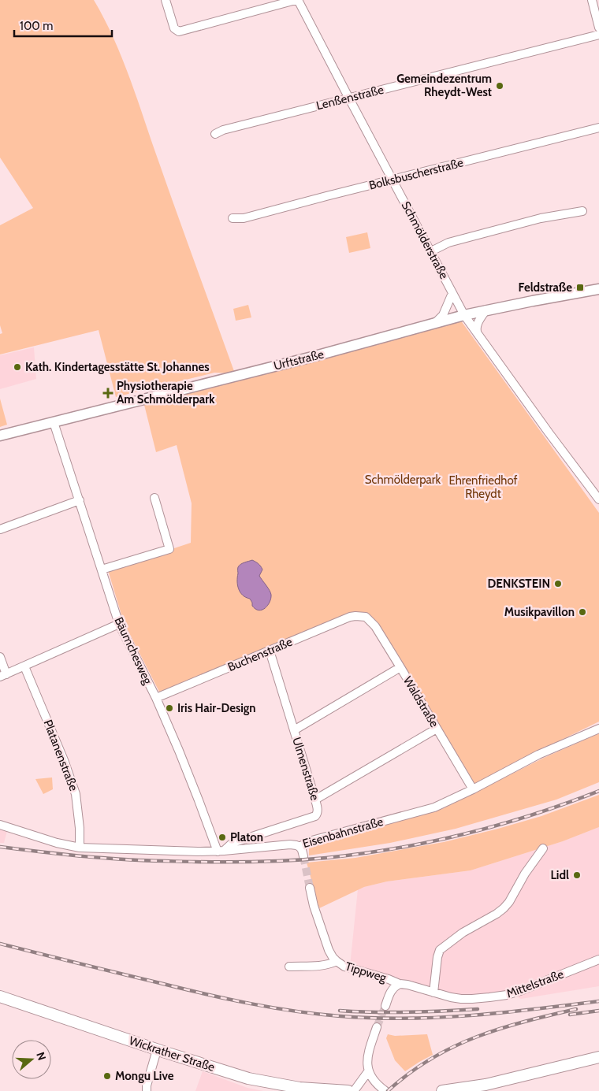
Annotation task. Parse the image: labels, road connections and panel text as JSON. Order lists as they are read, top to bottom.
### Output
{
  "streets": {
    "main road": ["Wickrather Straße"],
    "street": [
      "Lenßenstraße",
      "Bolksbuscherstraße",
      "Schmölderstraße",
      "Urftstraße",
      "Bäumchesweg",
      "Buchenstraße",
      "Waldstraße",
      "Platanenstraße",
      "Ulmenstraße",
      "Eisenbahnstraße",
      "Tippweg",
      "Mittelstraße"
    ]
  },
  "crossings": [
    ["Lenßenstraße", "Schmölderstraße"],
    ["Bolksbuscherstraße", "Schmölderstraße"],
    ["Schmölderstraße", "Urftstraße"],
    ["Urftstraße", "Bäumchesweg"],
    ["Bäumchesweg", "Buchenstraße"],
    ["Bäumchesweg", "Ulmenstraße"],
    ["Bäumchesweg", "Eisenbahnstraße"],
    ["Buchenstraße", "Waldstraße"],
    ["Buchenstraße", "Ulmenstraße"],
    ["Waldstraße", "Eisenbahnstraße"],
    ["Platanenstraße", "Eisenbahnstraße"],
    ["Ulmenstraße", "Eisenbahnstraße"],
    ["Tippweg", "Mittelstraße"]
  ],
  "parks": ["Schmölderpark", "Ehrenfriedhof Rheydt"],
  "places": {
    "other": [
      "Gemeindezentrum Rheydt-West",
      "Kath. Kindertagesstätte St. Johannes",
      "DENKSTEIN",
      "Musikpavillon",
      "Iris Hair-Design",
      "Platon",
      "Lidl",
      "Mongu Live"
    ],
    "transit": ["Feldstraße"],
    "health": ["Physiotherapie Am Schmölderpark"]
  },
  "scale_bar": "100 m",
  "north": "right"
}
